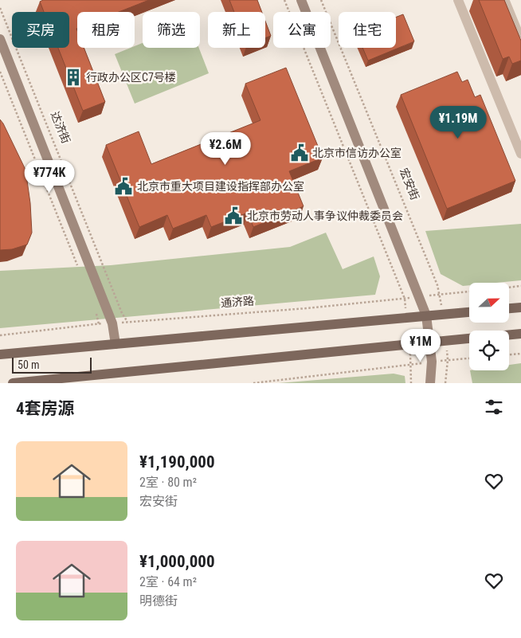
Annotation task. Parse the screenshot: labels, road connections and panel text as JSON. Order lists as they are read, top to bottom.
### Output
{
  "streets": {
    "path": ["达济街", "宏安街", "通济路"]
  },
  "crossings": [
    ["达济街", "通济路"],
    ["宏安街", "通济路"]
  ],
  "places": {
    "building": ["行政办公区C7号楼"],
    "public building": ["北京市信访办公室", "北京市重大项目建设指挥部办公室", "北京市劳动人事争议仲裁委员会"]
  },
  "scale_bar": "50 m",
  "north": "right",
  "page": {
    "chip": [
      "买房",
      "租房",
      "筛选",
      "新上",
      "公寓",
      "住宅"
    ],
    "price": [
      "¥1.19M",
      "¥2.6M",
      "¥774K",
      "¥1M"
    ],
    "scale": "50 m",
    "heading": "4套房源",
    "list": [
      {
        "name": "¥1,190,000",
        "note": "2室 · 80 m² · 宏安街"
      },
      {
        "name": "¥1,000,000",
        "note": "2室 · 64 m² · 明德街"
      }
    ]
  }
}
